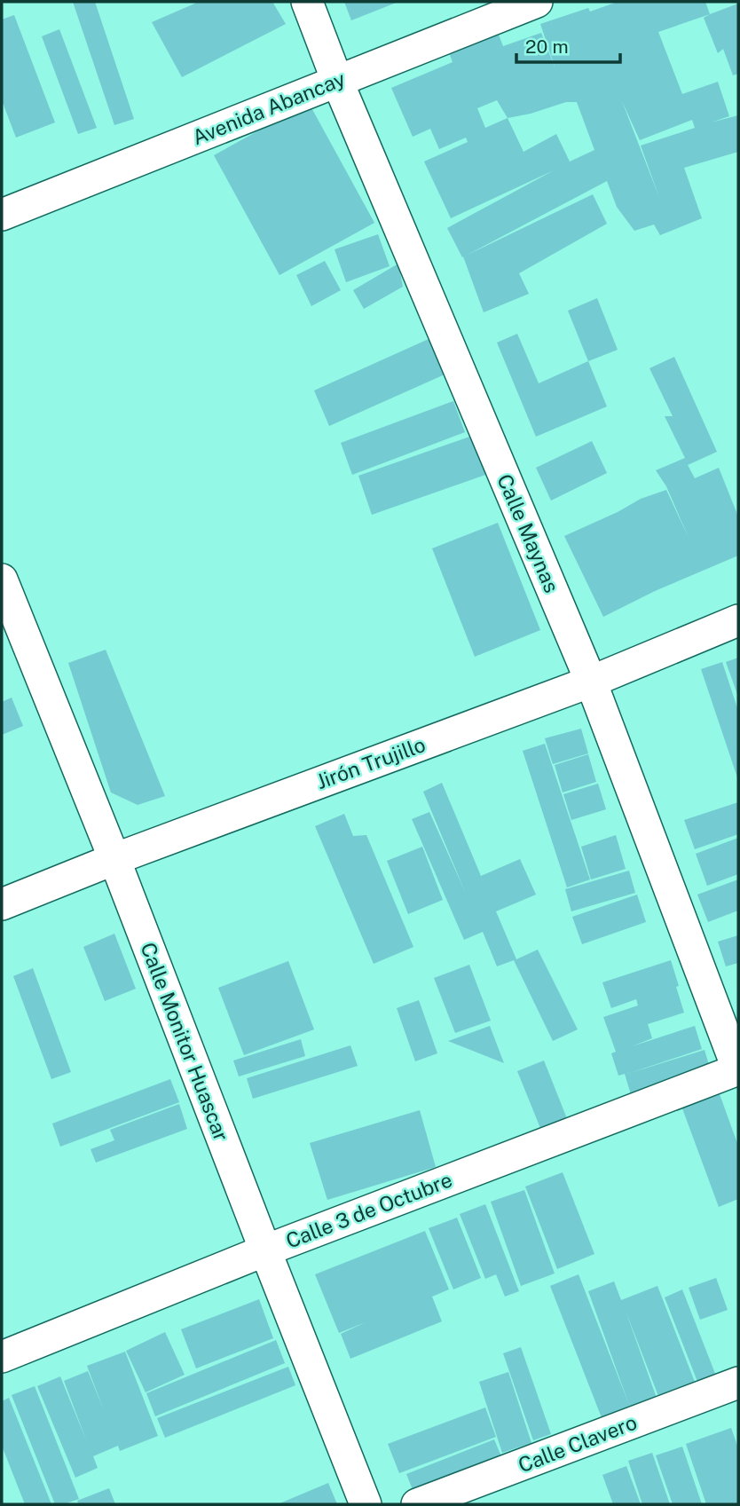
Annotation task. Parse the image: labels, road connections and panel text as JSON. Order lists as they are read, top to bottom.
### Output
{
  "streets": {
    "street": [
      "Avenida Abancay",
      "Calle Maynas",
      "Jirón Trujillo",
      "Calle Monitor Huascar",
      "Calle 3 de Octubre",
      "Calle Clavero"
    ]
  },
  "crossings": [
    ["Avenida Abancay", "Calle Maynas"],
    ["Calle Maynas", "Jirón Trujillo"],
    ["Calle Maynas", "Calle 3 de Octubre"],
    ["Jirón Trujillo", "Calle Monitor Huascar"],
    ["Calle Monitor Huascar", "Calle 3 de Octubre"]
  ],
  "scale_bar": "20 m"
}
